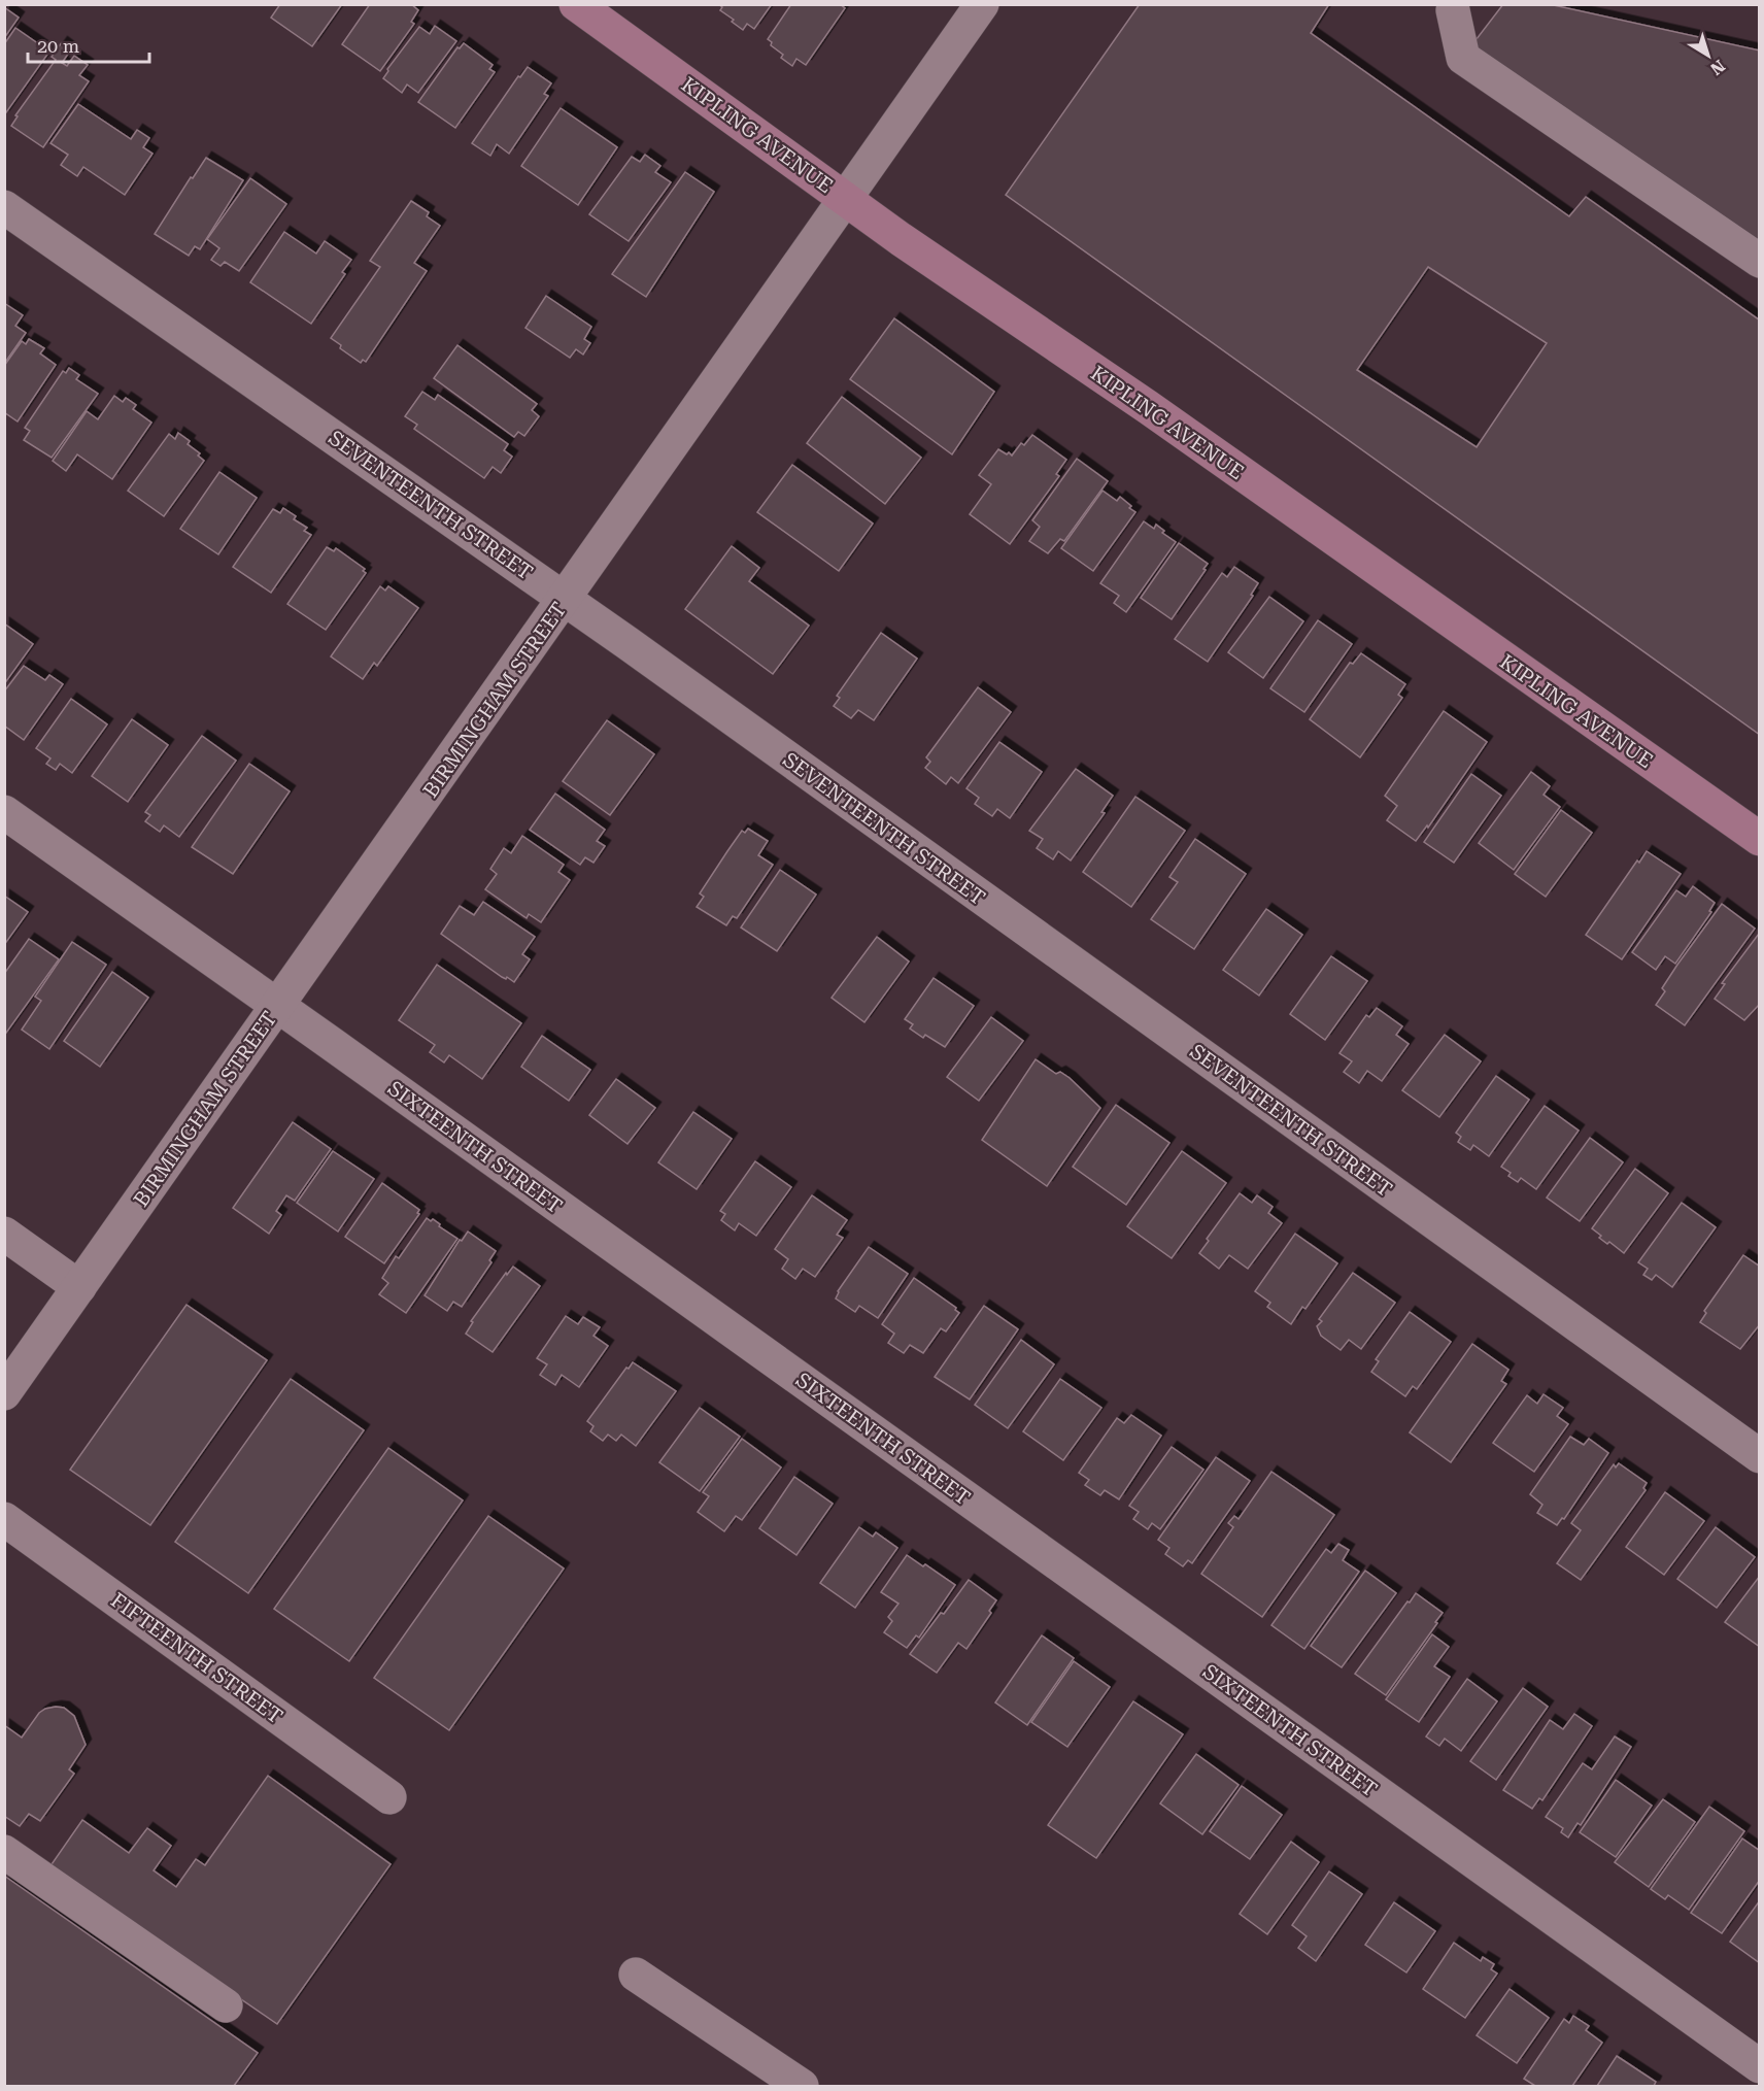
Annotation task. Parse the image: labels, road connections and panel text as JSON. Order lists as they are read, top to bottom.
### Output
{
  "streets": {
    "main road": ["KIPLING AVENUE"],
    "street": [
      "SEVENTEENTH STREET",
      "BIRMINGHAM STREET",
      "SIXTEENTH STREET",
      "FIFTEENTH STREET"
    ]
  },
  "crossings": [
    ["KIPLING AVENUE", "BIRMINGHAM STREET"],
    ["SEVENTEENTH STREET", "BIRMINGHAM STREET"],
    ["BIRMINGHAM STREET", "SIXTEENTH STREET"]
  ],
  "scale_bar": "20 m",
  "north": "bottom right"
}
